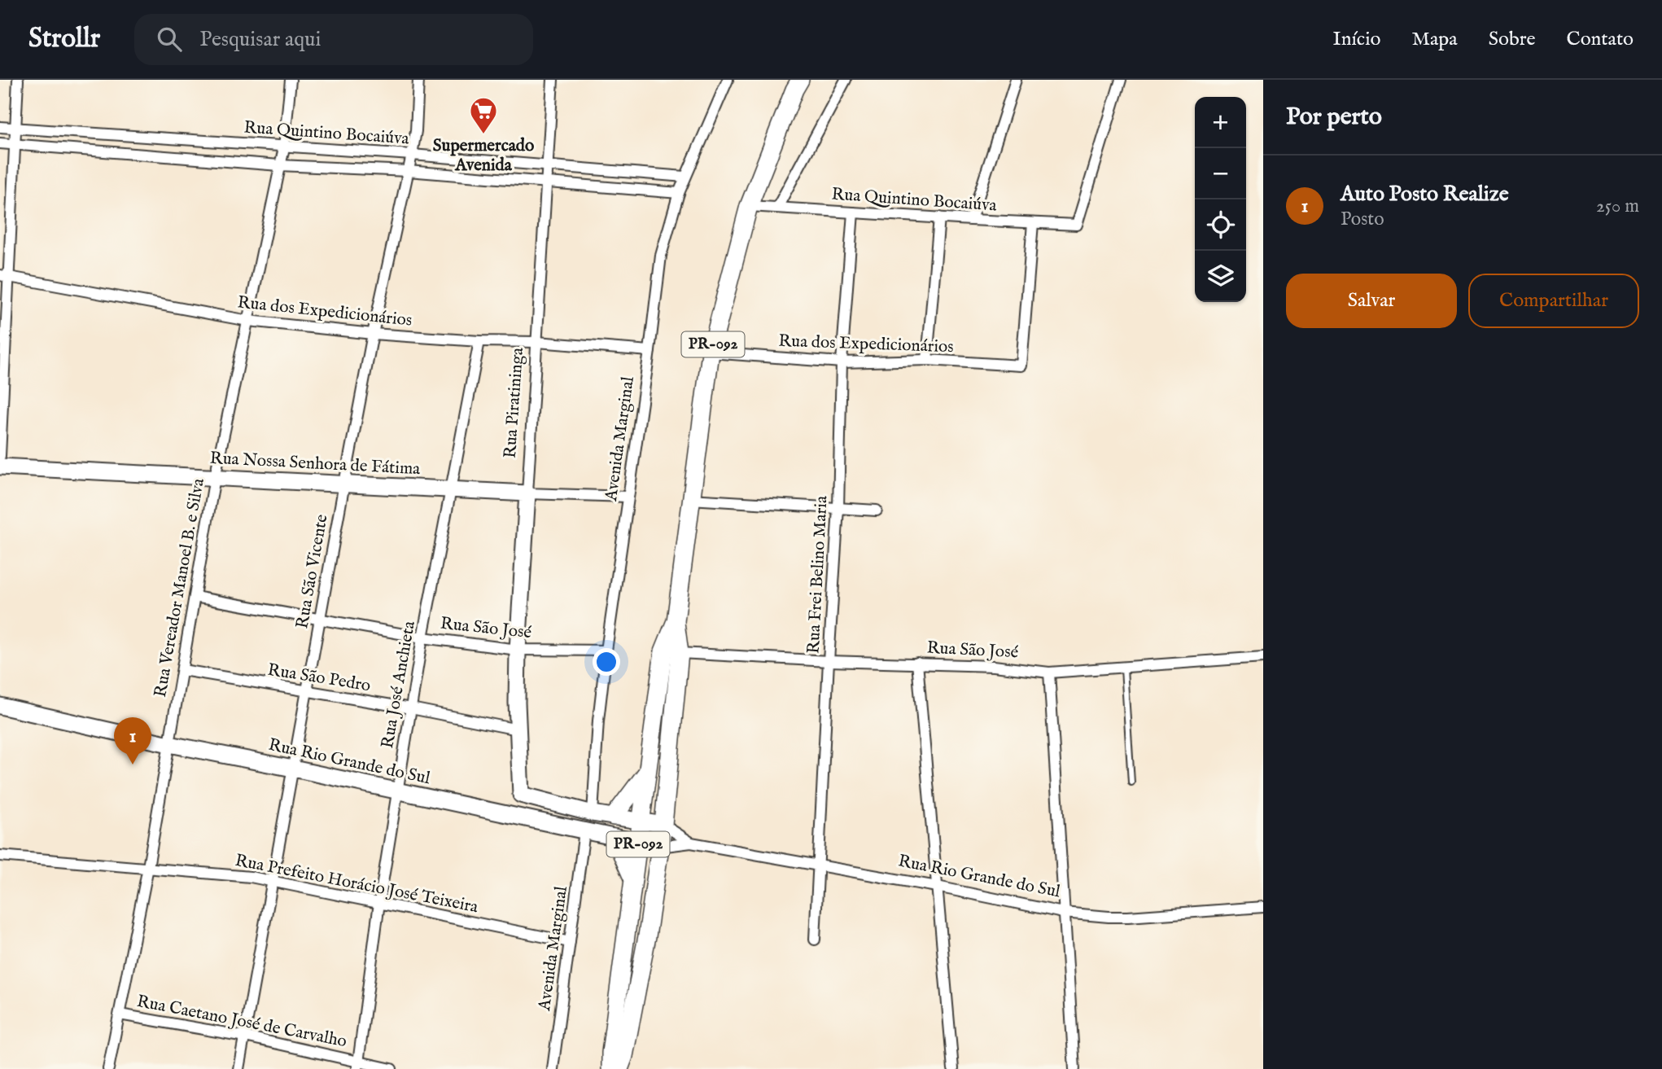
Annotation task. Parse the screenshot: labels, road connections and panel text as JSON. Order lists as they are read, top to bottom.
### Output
{
  "streets": {
    "main road": ["PR-092"],
    "street": [
      "Rua Quintino Bocaiúva",
      "Rua dos Expedicionários",
      "Rua Piratininga",
      "Avenida Marginal",
      "Rua Nossa Senhora de Fátima",
      "Rua São Vicente",
      "Rua Frei Belino Maria",
      "Rua Vereador Manoel B. e Silva",
      "Rua São José",
      "Rua São Pedro",
      "Rua José Anchieta",
      "Rua Rio Grande do Sul",
      "Rua Prefeito Horácio José Teixeira",
      "Rua Caetano José de Carvalho"
    ]
  },
  "crossings": [
    ["Rua Quintino Bocaiúva", "Rua dos Expedicionários"],
    ["Rua Quintino Bocaiúva", "PR-092"],
    ["Rua Quintino Bocaiúva", "Rua Piratininga"],
    ["Rua Quintino Bocaiúva", "Avenida Marginal"],
    ["Rua Quintino Bocaiúva", "Rua São Vicente"],
    ["Rua Quintino Bocaiúva", "Rua Frei Belino Maria"],
    ["Rua Quintino Bocaiúva", "Rua Vereador Manoel B. e Silva"],
    ["Rua dos Expedicionários", "PR-092"],
    ["Rua dos Expedicionários", "Rua Piratininga"],
    ["Rua dos Expedicionários", "Avenida Marginal"],
    ["Rua dos Expedicionários", "Rua São Vicente"],
    ["Rua dos Expedicionários", "Rua Frei Belino Maria"],
    ["Rua dos Expedicionários", "Rua Vereador Manoel B. e Silva"],
    ["Rua dos Expedicionários", "Rua José Anchieta"],
    ["PR-092", "Rua São José"],
    ["PR-092", "Rua Rio Grande do Sul"],
    ["Rua Piratininga", "Avenida Marginal"],
    ["Rua Piratininga", "Rua Nossa Senhora de Fátima"],
    ["Rua Piratininga", "Rua São José"],
    ["Rua Piratininga", "Rua São Pedro"],
    ["Avenida Marginal", "Rua Nossa Senhora de Fátima"],
    ["Avenida Marginal", "Rua São José"],
    ["Avenida Marginal", "Rua Rio Grande do Sul"],
    ["Avenida Marginal", "Rua Prefeito Horácio José Teixeira"],
    ["Rua Nossa Senhora de Fátima", "Rua São Vicente"],
    ["Rua Nossa Senhora de Fátima", "Rua Vereador Manoel B. e Silva"],
    ["Rua Nossa Senhora de Fátima", "Rua José Anchieta"],
    ["Rua São Vicente", "Rua São José"],
    ["Rua São Vicente", "Rua São Pedro"],
    ["Rua São Vicente", "Rua Rio Grande do Sul"],
    ["Rua São Vicente", "Rua Prefeito Horácio José Teixeira"],
    ["Rua São Vicente", "Rua Caetano José de Carvalho"],
    ["Rua Frei Belino Maria", "Rua São José"],
    ["Rua Frei Belino Maria", "Rua Rio Grande do Sul"],
    ["Rua Vereador Manoel B. e Silva", "Rua São José"],
    ["Rua Vereador Manoel B. e Silva", "Rua São Pedro"],
    ["Rua Vereador Manoel B. e Silva", "Rua Rio Grande do Sul"],
    ["Rua Vereador Manoel B. e Silva", "Rua Prefeito Horácio José Teixeira"],
    ["Rua Vereador Manoel B. e Silva", "Rua Caetano José de Carvalho"],
    ["Rua São José", "Rua José Anchieta"],
    ["Rua São Pedro", "Rua José Anchieta"],
    ["Rua José Anchieta", "Rua Rio Grande do Sul"],
    ["Rua José Anchieta", "Rua Prefeito Horácio José Teixeira"],
    ["Rua José Anchieta", "Rua Caetano José de Carvalho"]
  ],
  "places": {
    "supermarket": ["Supermercado Avenida"]
  },
  "page": {
    "header": "Strollr",
    "search": "Pesquisar aqui",
    "nav": [
      "Início",
      "Mapa",
      "Sobre",
      "Contato"
    ],
    "heading": "Por perto",
    "map_buttons": ["+", "−"],
    "list": [
      {
        "mark": "1",
        "name": "Auto Posto Realize",
        "note": "Posto",
        "value": "250 m"
      }
    ],
    "buttons": ["Salvar", "Compartilhar"],
    "pins": "1"
  }
}
